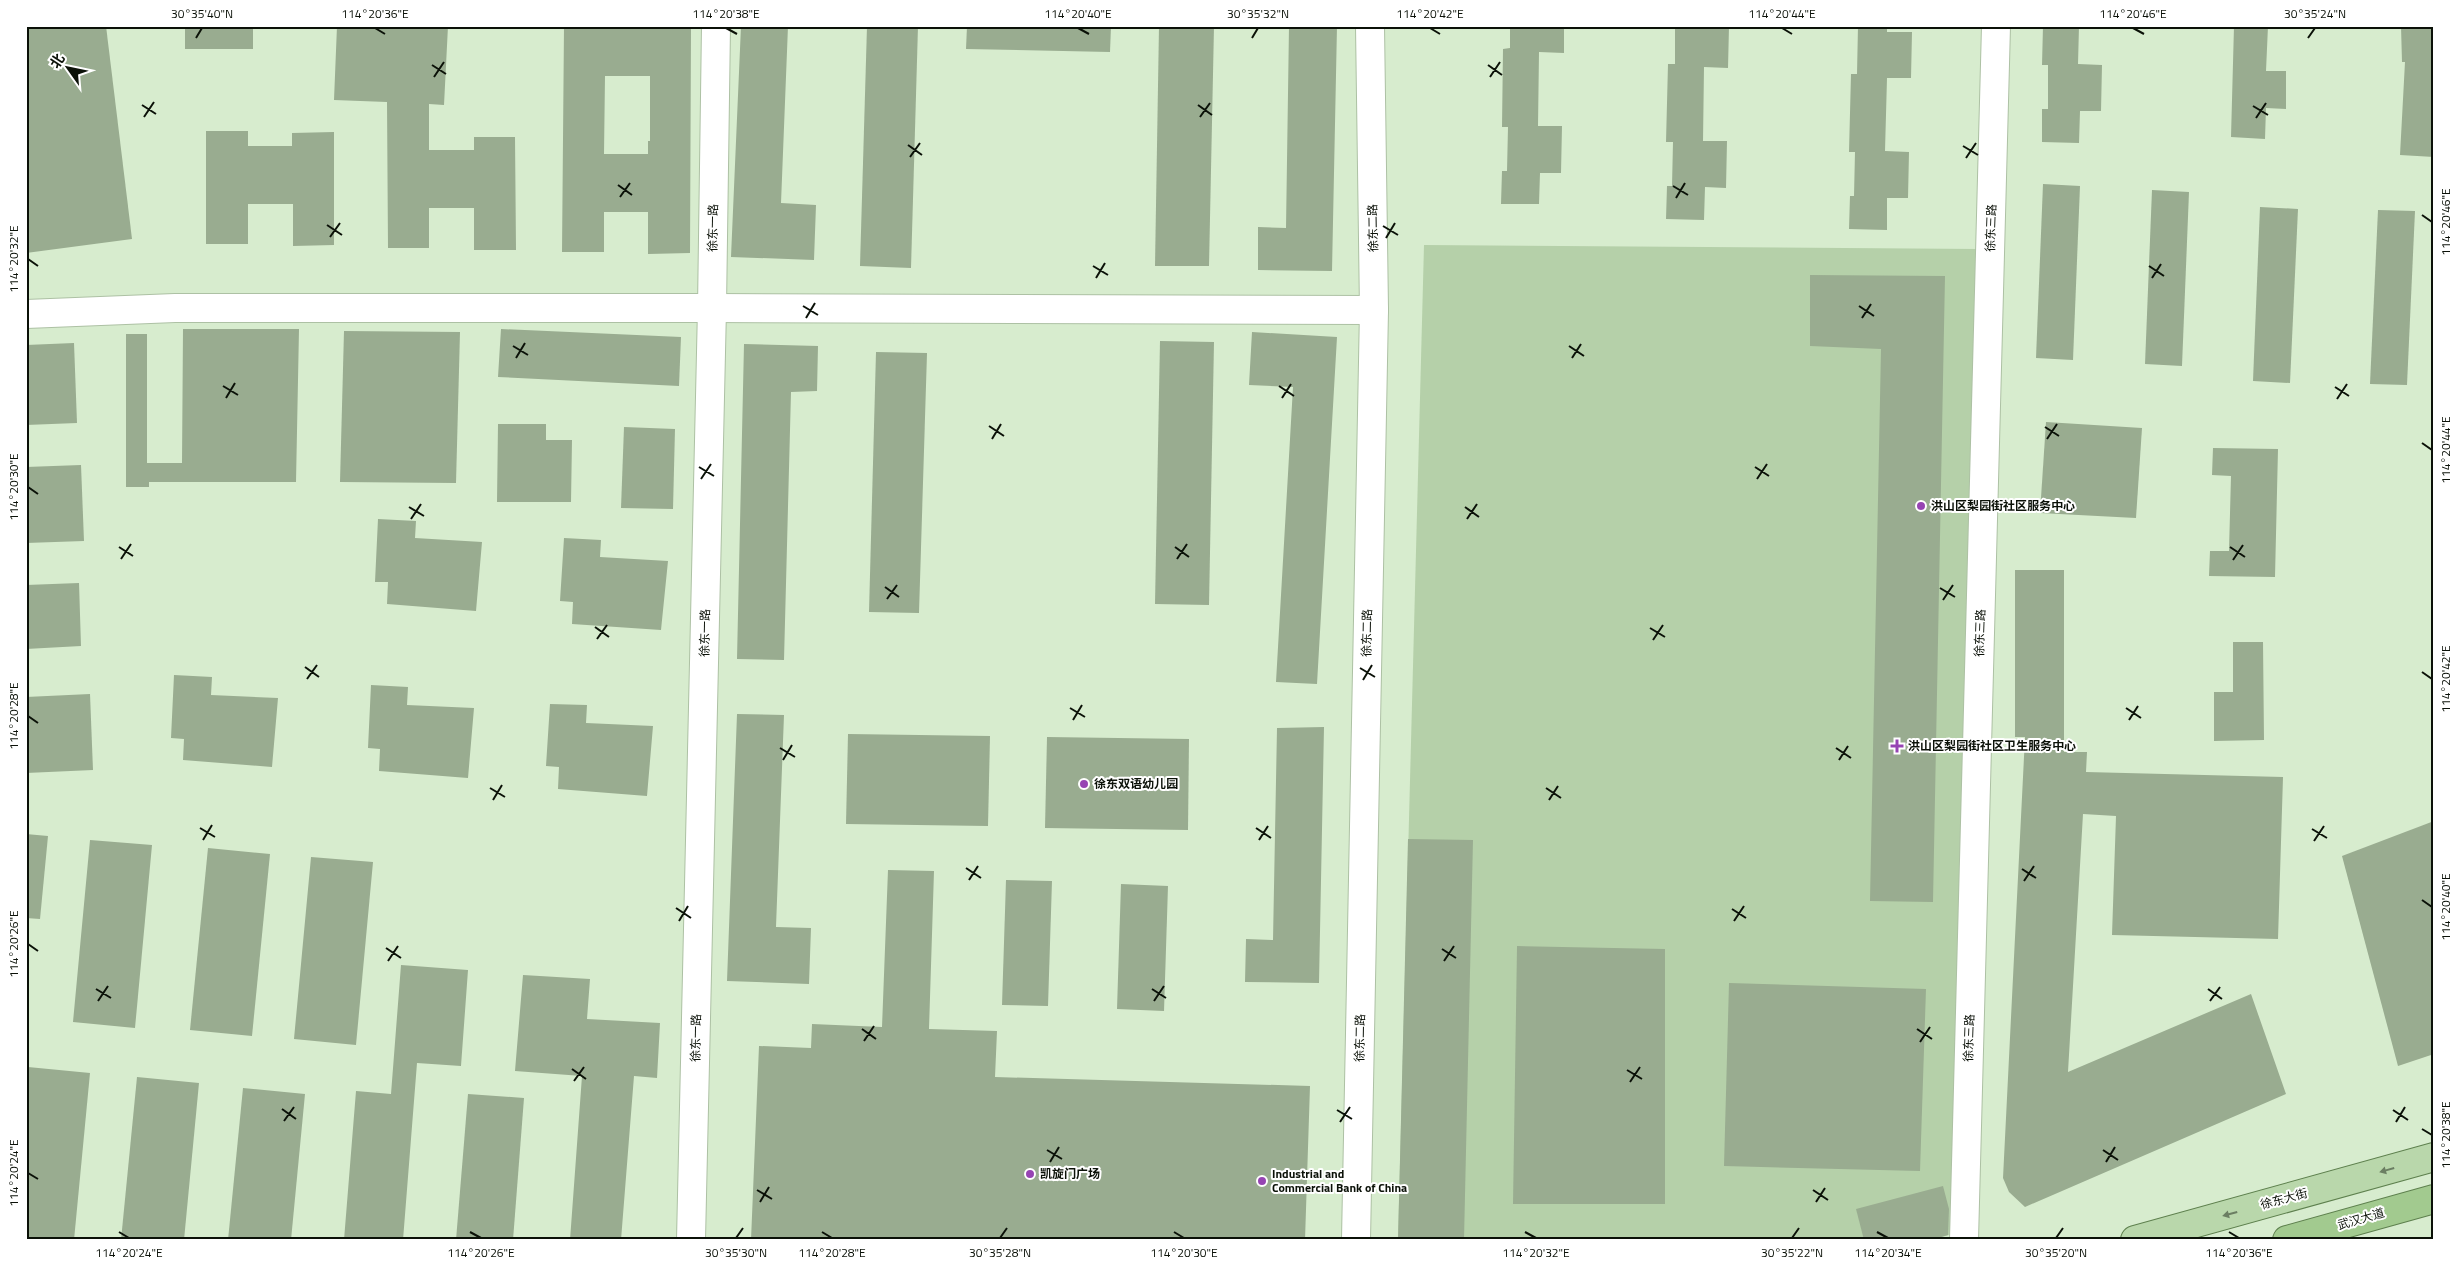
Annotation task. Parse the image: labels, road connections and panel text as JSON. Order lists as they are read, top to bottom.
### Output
{
  "streets": {
    "highway": ["武汉大道"],
    "main road": ["徐东大街"],
    "street": ["徐东一路", "徐东二路", "徐东三路"]
  },
  "one_way": ["徐东大街"],
  "places": {
    "other": [
      "洪山区梨园街社区服务中心",
      "徐东双语幼儿园",
      "凯旋门广场",
      "Industrial and Commercial Bank of China"
    ],
    "health": ["洪山区梨园街社区卫生服务中心"]
  },
  "north": "top left",
  "coordinates": [
    "30°35'40\"N",
    "114°20'36\"E",
    "114°20'38\"E",
    "114°20'40\"E",
    "30°35'32\"N",
    "114°20'42\"E",
    "114°20'44\"E",
    "114°20'46\"E",
    "30°35'24\"N",
    "114°20'32\"E",
    "114°20'30\"E",
    "114°20'28\"E",
    "114°20'26\"E",
    "114°20'24\"E",
    "30°35'30\"N",
    "30°35'28\"N",
    "30°35'22\"N",
    "114°20'34\"E",
    "30°35'20\"N"
  ]
}
